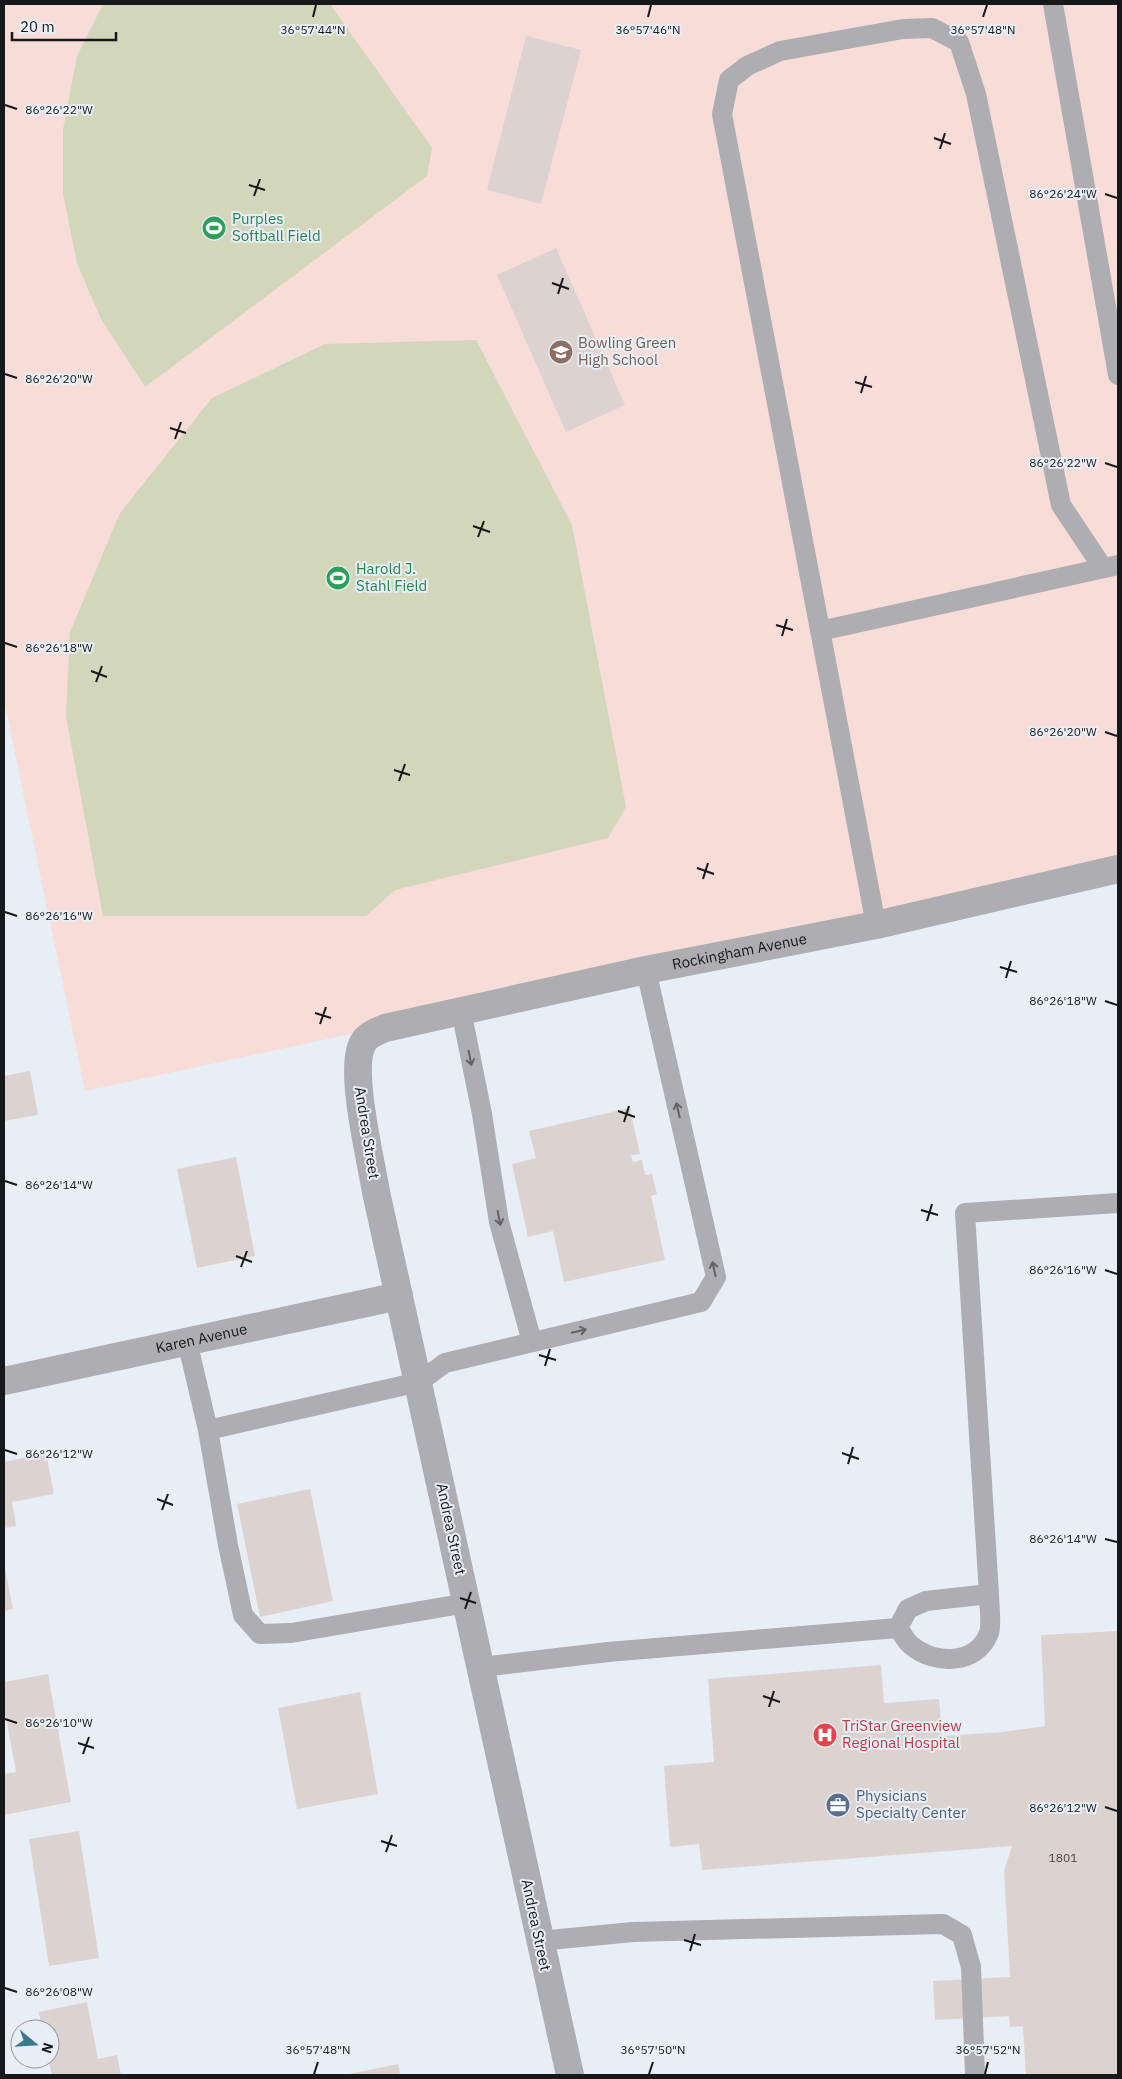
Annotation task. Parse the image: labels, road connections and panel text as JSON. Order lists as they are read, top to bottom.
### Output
{
  "streets": {
    "street": ["Rockingham Avenue", "Andrea Street", "Karen Avenue"]
  },
  "crossings": [
    ["Rockingham Avenue", "Andrea Street"],
    ["Andrea Street", "Karen Avenue"]
  ],
  "places": {
    "sports": ["Purples Softball Field", "Harold J. Stahl Field"],
    "school or university": ["Bowling Green High School"],
    "hospital": ["TriStar Greenview Regional Hospital"],
    "office": ["Physicians Specialty Center"]
  },
  "house_numbers": ["1801"],
  "scale_bar": "20 m",
  "north": "right",
  "coordinates": [
    "36°57'44\"N",
    "36°57'46\"N",
    "36°57'48\"N",
    "86°26'22\"W",
    "86°26'24\"W",
    "86°26'20\"W",
    "86°26'18\"W",
    "86°26'16\"W",
    "86°26'14\"W",
    "86°26'12\"W",
    "86°26'10\"W",
    "86°26'08\"W",
    "36°57'50\"N",
    "36°57'52\"N"
  ]
}
